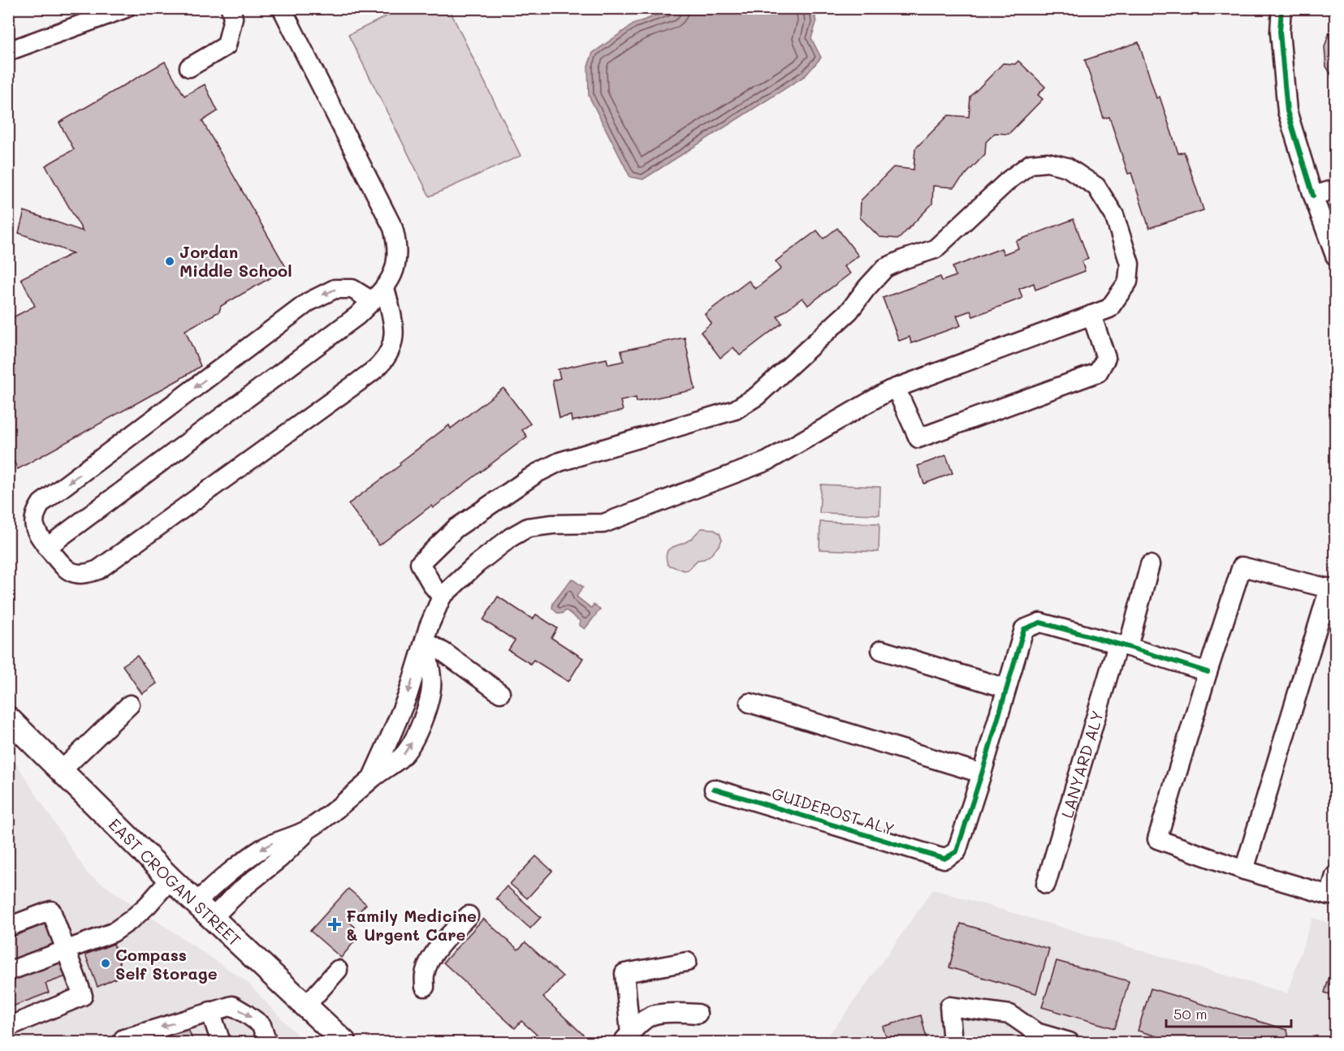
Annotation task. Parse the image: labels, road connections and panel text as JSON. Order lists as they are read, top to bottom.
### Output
{
  "streets": {
    "main road": ["EAST CROGAN STREET"],
    "street": ["LANYARD ALY", "GUIDEPOST ALY"]
  },
  "places": {
    "other": ["Jordan Middle School", "Compass Self Storage"],
    "health": ["Family Medicine & Urgent Care"]
  },
  "scale_bar": "50 m"
}
